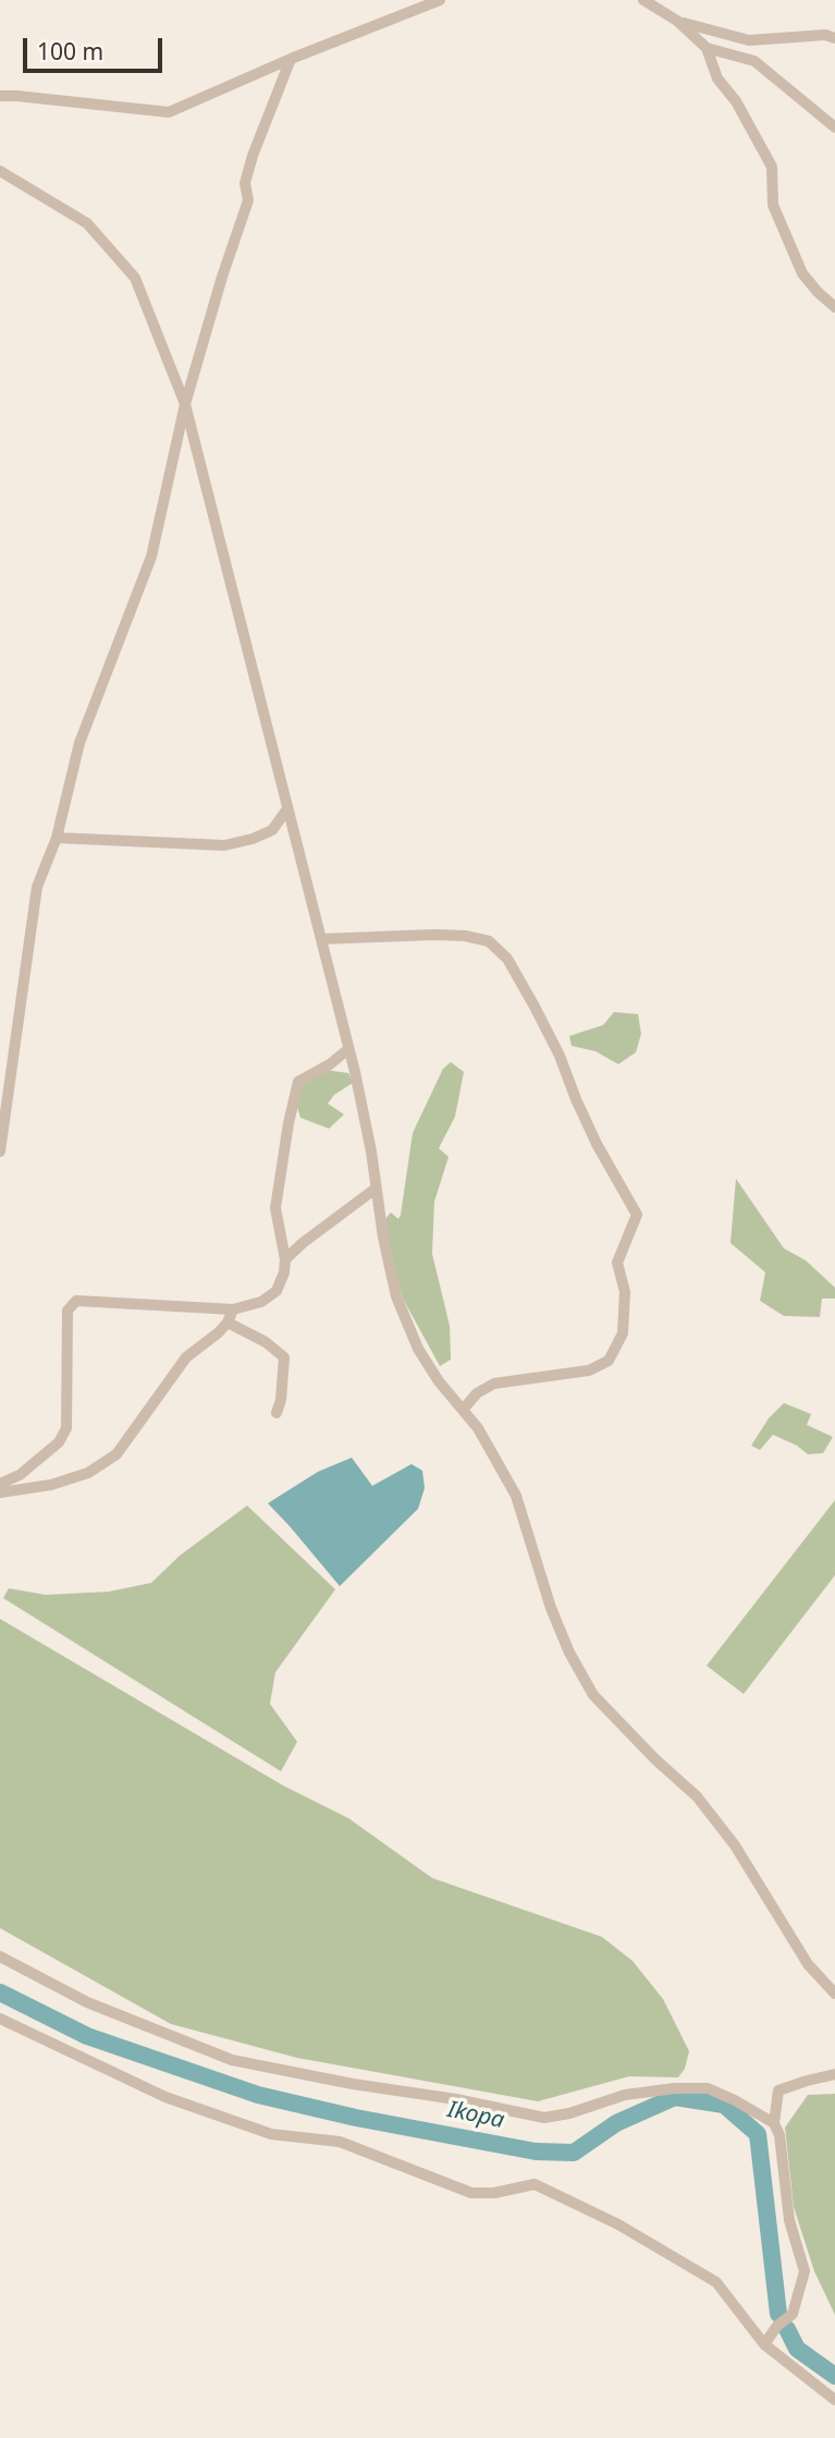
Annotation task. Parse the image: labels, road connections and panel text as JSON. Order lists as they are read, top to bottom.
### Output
{
  "water": ["Ikopa"],
  "scale_bar": "100 m"
}
